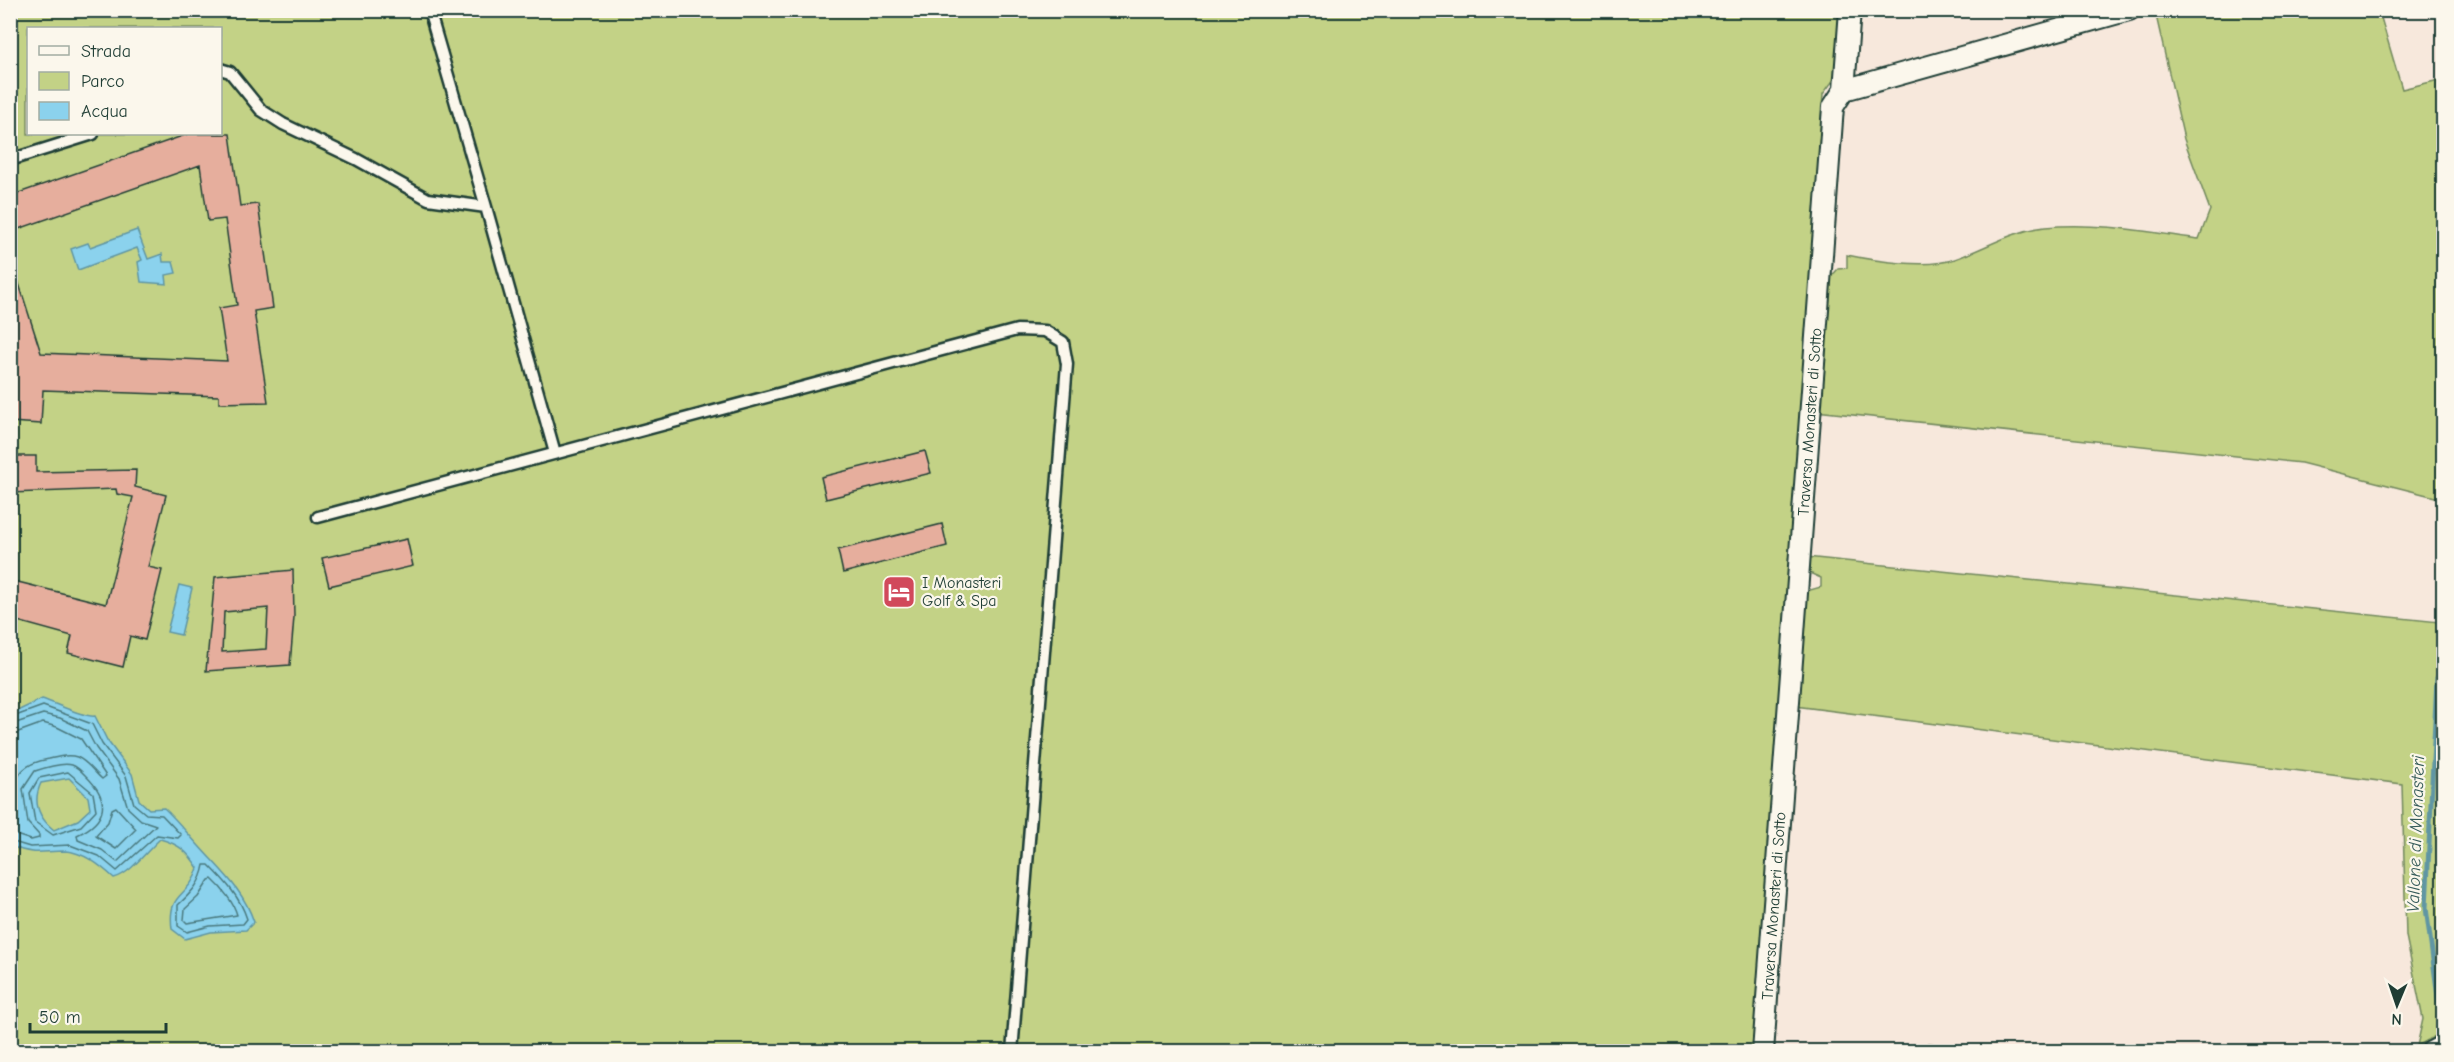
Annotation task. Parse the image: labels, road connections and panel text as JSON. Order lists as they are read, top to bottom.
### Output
{
  "streets": {
    "street": ["Traversa Monasteri di Sotto"]
  },
  "water": ["Vallone di Monasteri"],
  "places": {
    "hotel": ["I Monasteri Golf & Spa"]
  },
  "legend": ["Strada", "Parco", "Acqua"],
  "scale_bar": "50 m",
  "north": "bottom"
}
